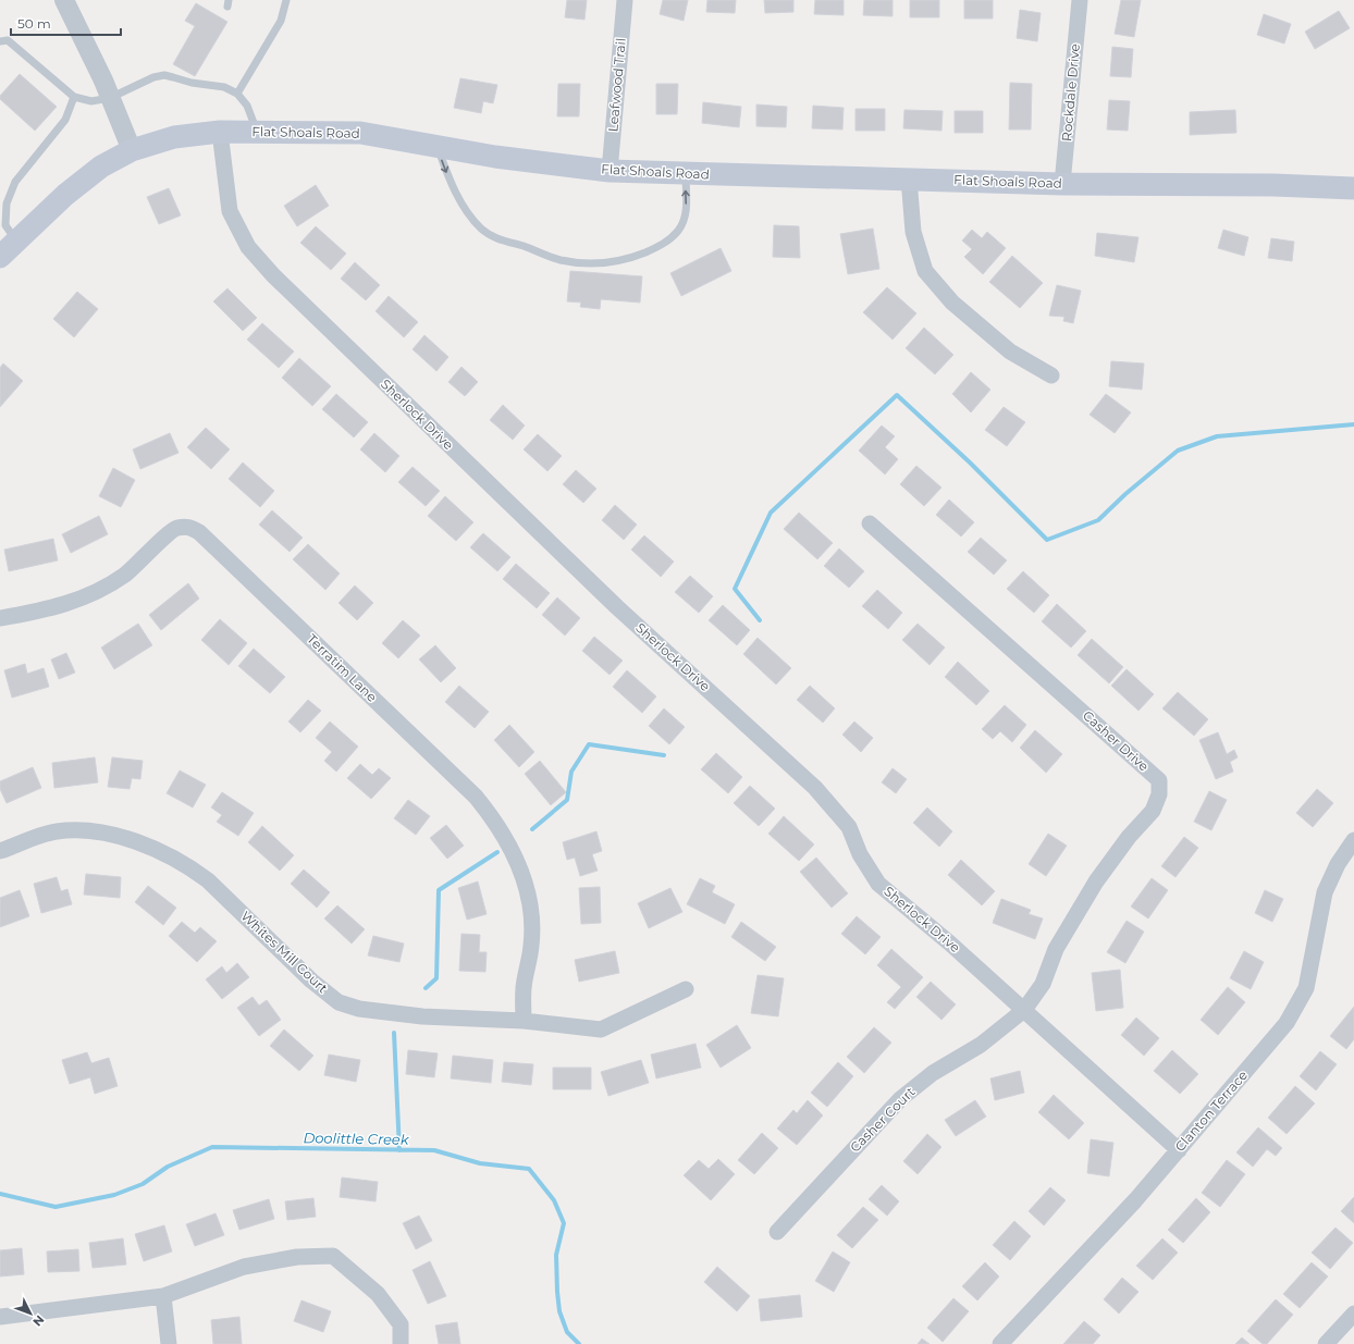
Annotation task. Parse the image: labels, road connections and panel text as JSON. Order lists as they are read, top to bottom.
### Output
{
  "streets": {
    "main road": ["Flat Shoals Road"],
    "street": [
      "Leafwood Trail",
      "Rockdale Drive",
      "Sherlock Drive",
      "Terratim Lane",
      "Casher Drive",
      "Whites Mill Court",
      "Clanton Terrace",
      "Casher Court"
    ]
  },
  "crossings": [
    ["Leafwood Trail", "Flat Shoals Road"],
    ["Rockdale Drive", "Flat Shoals Road"],
    ["Flat Shoals Road", "Sherlock Drive"],
    ["Sherlock Drive", "Casher Drive"],
    ["Sherlock Drive", "Clanton Terrace"],
    ["Sherlock Drive", "Casher Court"],
    ["Terratim Lane", "Whites Mill Court"],
    ["Casher Drive", "Casher Court"]
  ],
  "water": ["Doolittle Creek"],
  "scale_bar": "50 m",
  "north": "bottom right"
}
